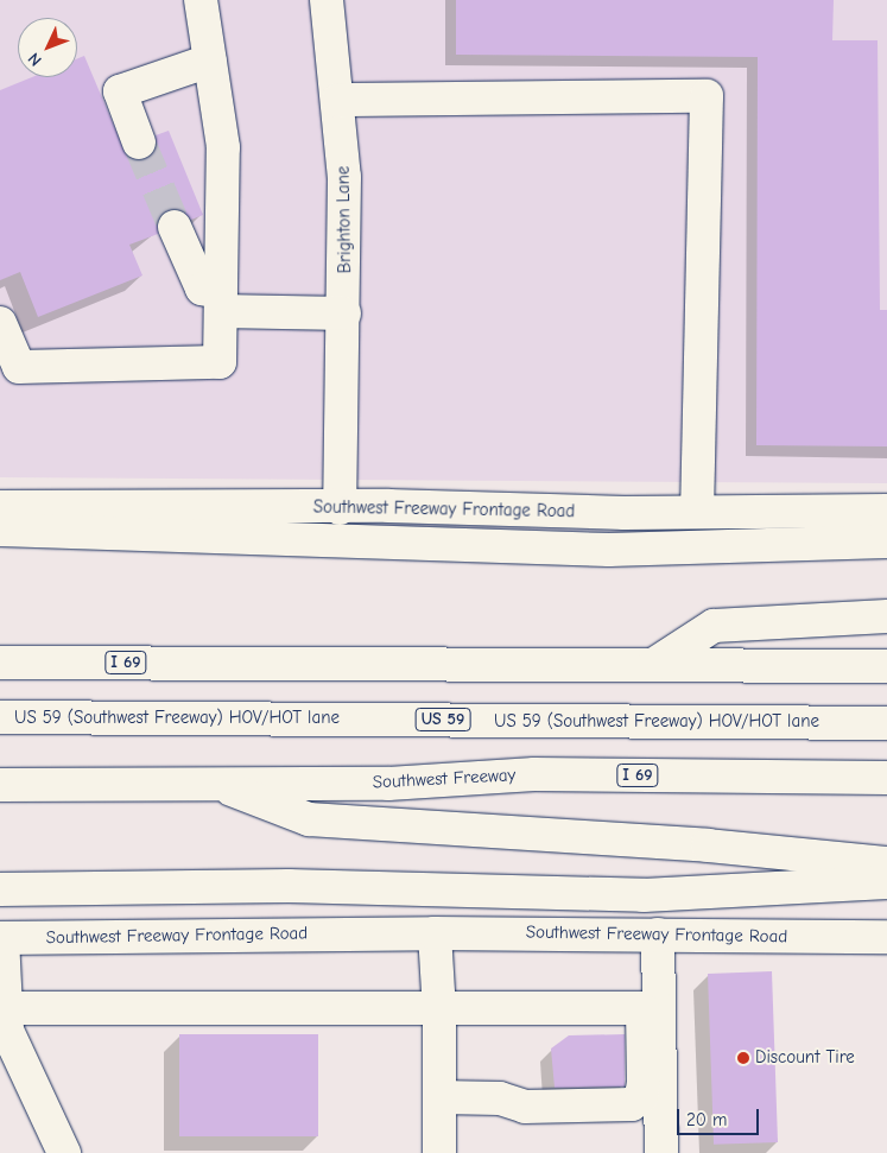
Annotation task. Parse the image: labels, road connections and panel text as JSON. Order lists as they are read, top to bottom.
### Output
{
  "streets": {
    "main road": [
      "Brighton Lane",
      "Southwest Freeway Frontage Road",
      "I 69",
      "US 59 (Southwest Freeway) HOV/HOT lane",
      "US 59",
      "Southwest Freeway"
    ]
  },
  "crossings": [
    ["Brighton Lane", "Southwest Freeway Frontage Road"]
  ],
  "places": ["Discount Tire"],
  "scale_bar": "20 m",
  "north": "bottom left"
}
